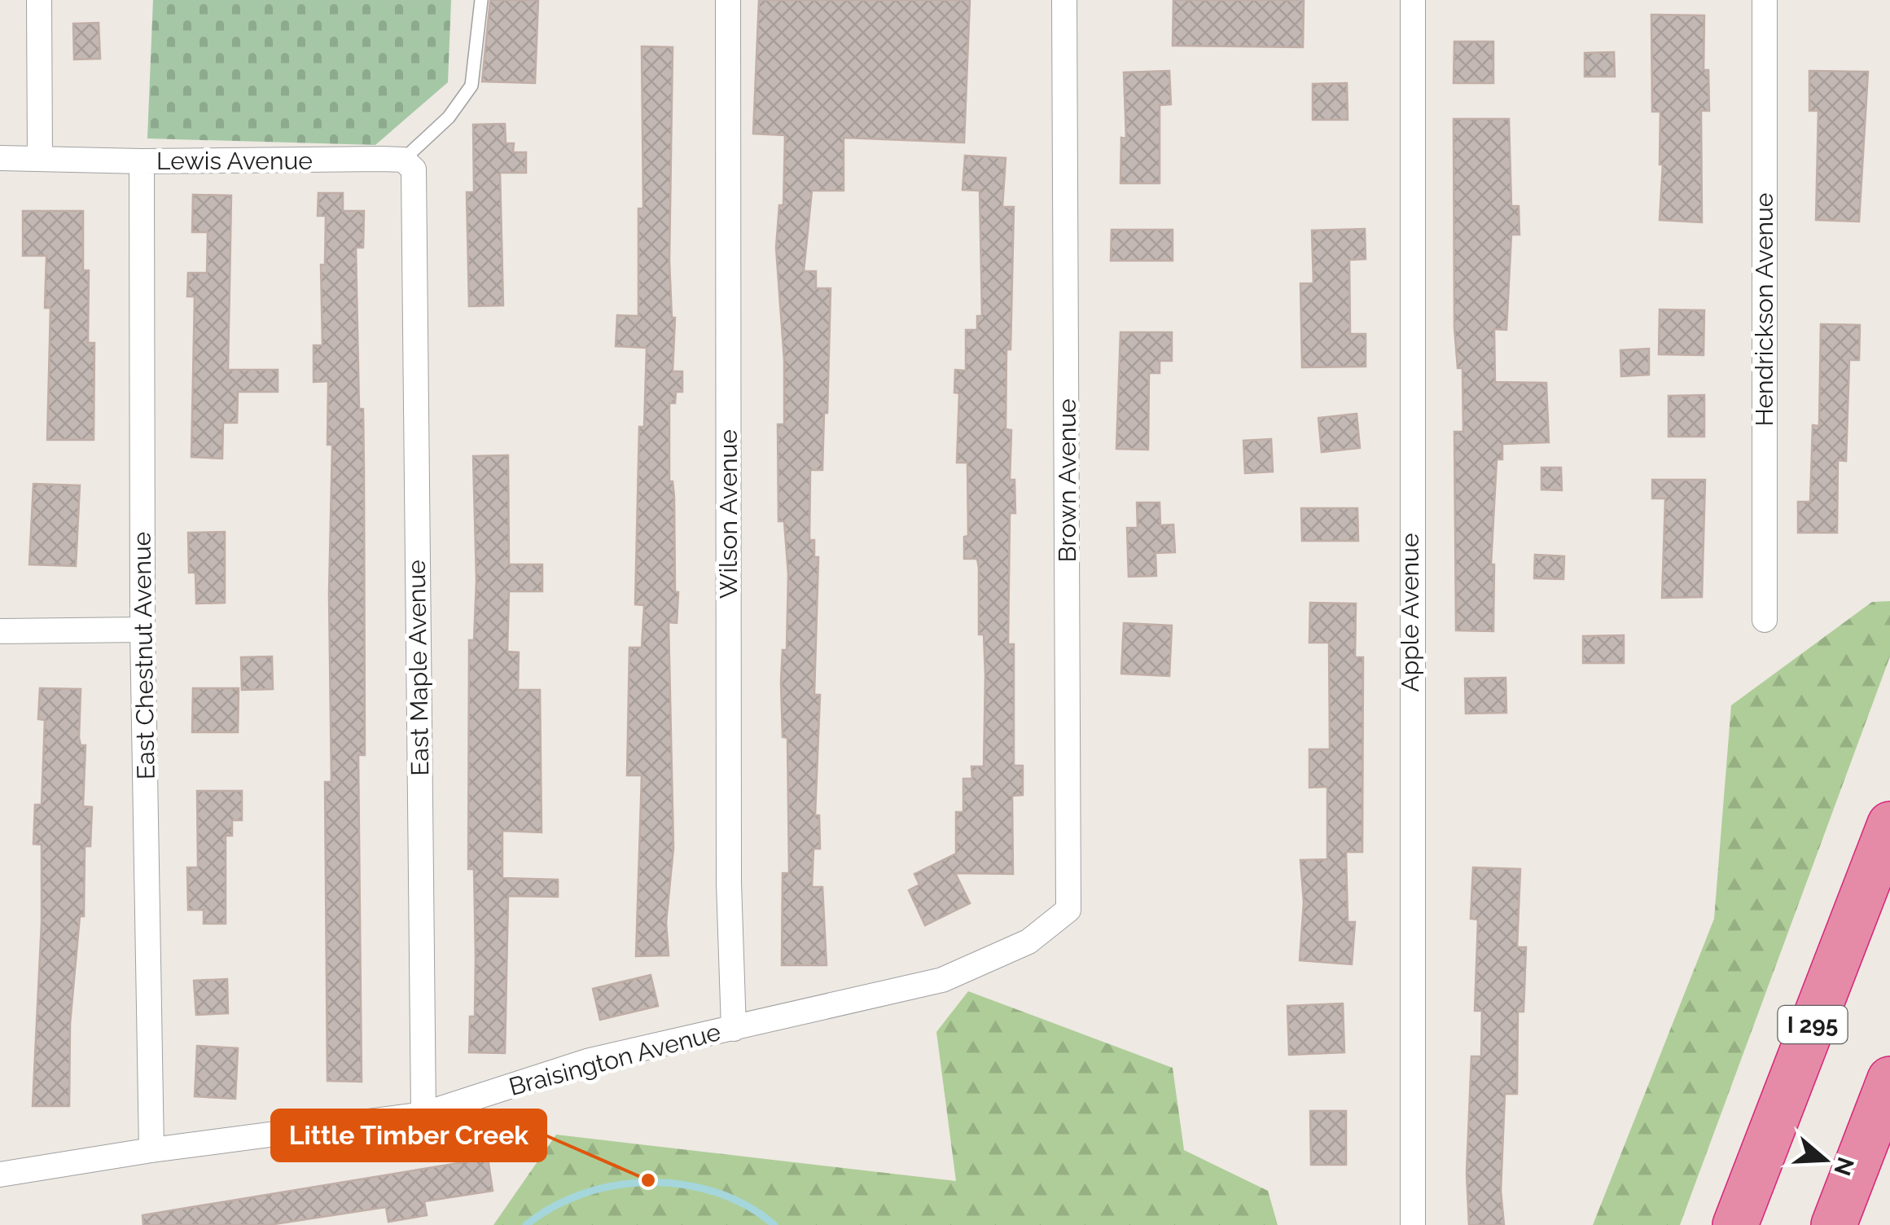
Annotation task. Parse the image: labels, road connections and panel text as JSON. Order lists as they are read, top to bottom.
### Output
{
  "streets": {
    "highway": ["I 295"],
    "street": [
      "Lewis Avenue",
      "Hendrickson Avenue",
      "Brown Avenue",
      "Wilson Avenue",
      "Apple Avenue",
      "East Chestnut Avenue",
      "East Maple Avenue",
      "Braisington Avenue"
    ]
  },
  "crossings": [
    ["Lewis Avenue", "East Chestnut Avenue"],
    ["Lewis Avenue", "East Maple Avenue"],
    ["Brown Avenue", "Braisington Avenue"],
    ["Wilson Avenue", "Braisington Avenue"],
    ["East Chestnut Avenue", "Braisington Avenue"],
    ["East Maple Avenue", "Braisington Avenue"]
  ],
  "places": ["Little Timber Creek"],
  "north": "right"
}
